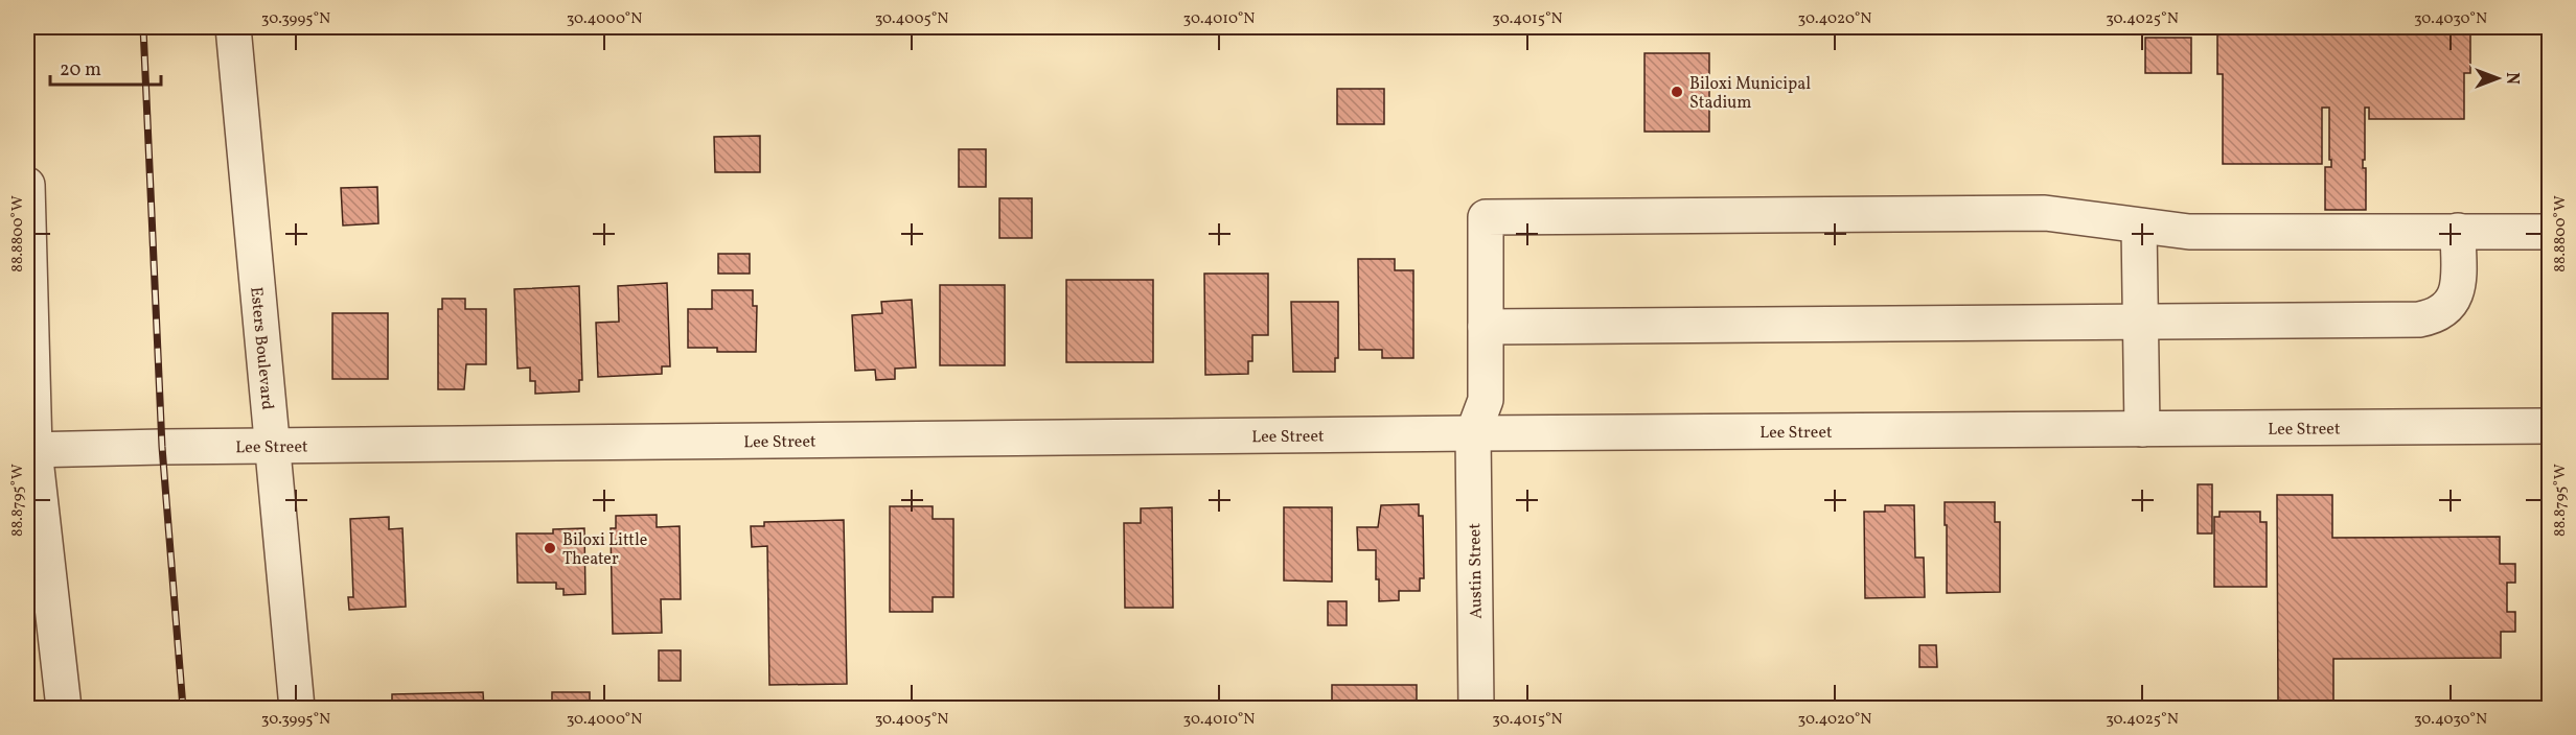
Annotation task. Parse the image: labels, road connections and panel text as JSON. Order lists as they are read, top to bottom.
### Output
{
  "streets": {
    "street": ["Esters Boulevard", "Lee Street", "Austin Street"]
  },
  "crossings": [
    ["Esters Boulevard", "Lee Street"],
    ["Lee Street", "Austin Street"]
  ],
  "places": ["Biloxi Municipal Stadium", "Biloxi Little Theater"],
  "scale_bar": "20 m",
  "north": "right",
  "coordinates": [
    "30.3995°N",
    "30.4000°N",
    "30.4005°N",
    "30.4010°N",
    "30.4015°N",
    "30.4020°N",
    "30.4025°N",
    "30.4030°N",
    "88.8800°W",
    "88.8795°W"
  ]
}
